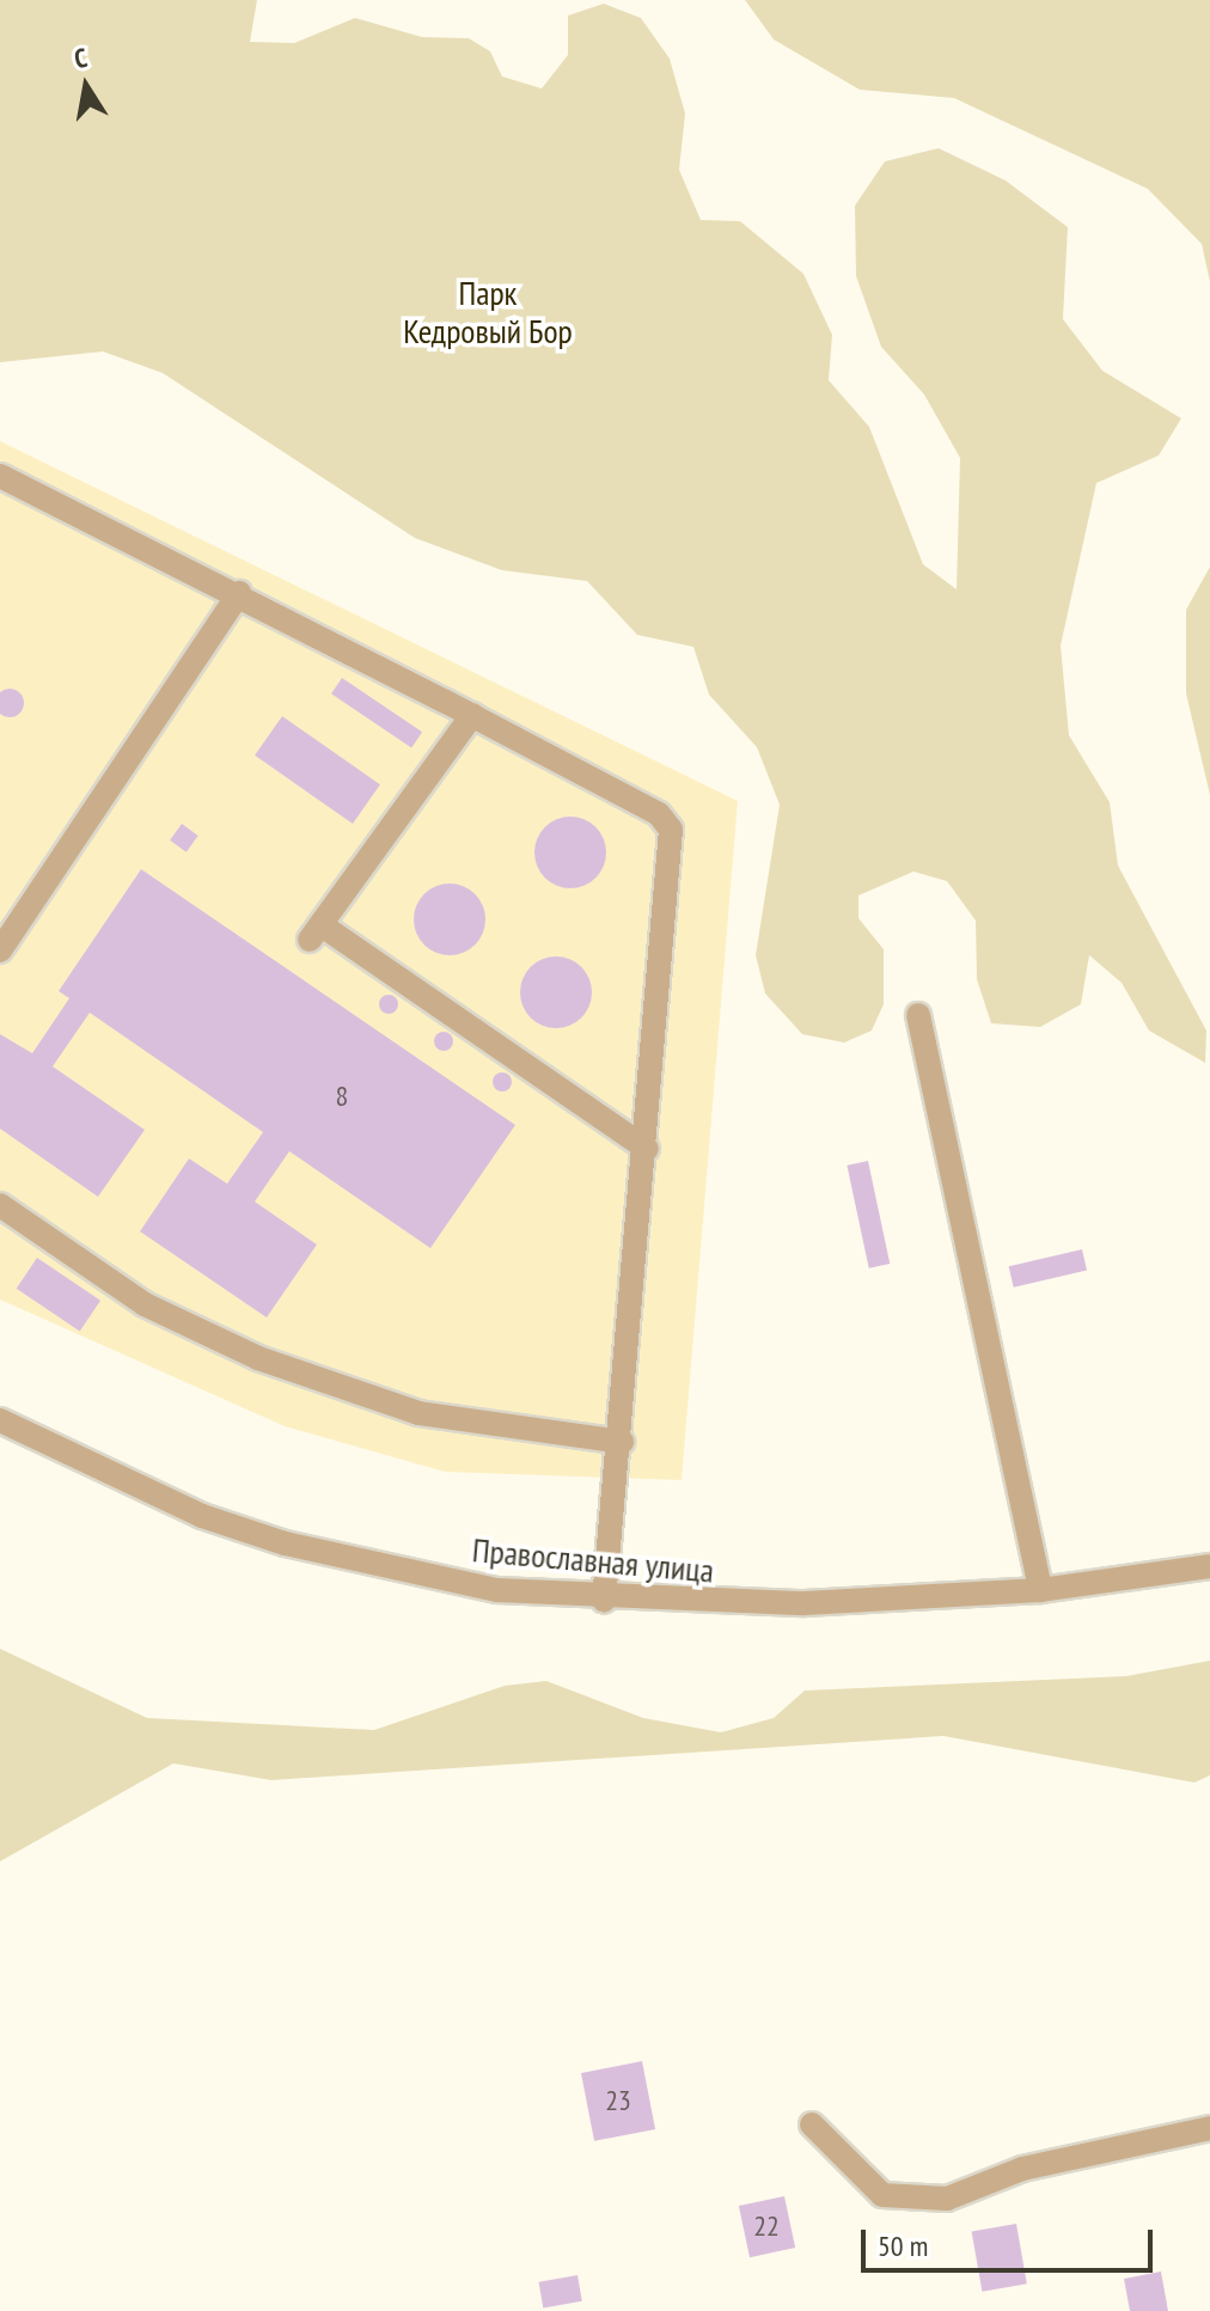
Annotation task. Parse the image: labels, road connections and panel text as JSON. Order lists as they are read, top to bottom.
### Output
{
  "streets": {
    "street": ["Православная улица"]
  },
  "parks": ["Парк Кедровый Бор"],
  "house_numbers": ["8", "23", "22"],
  "scale_bar": "50 m",
  "north": "top"
}
